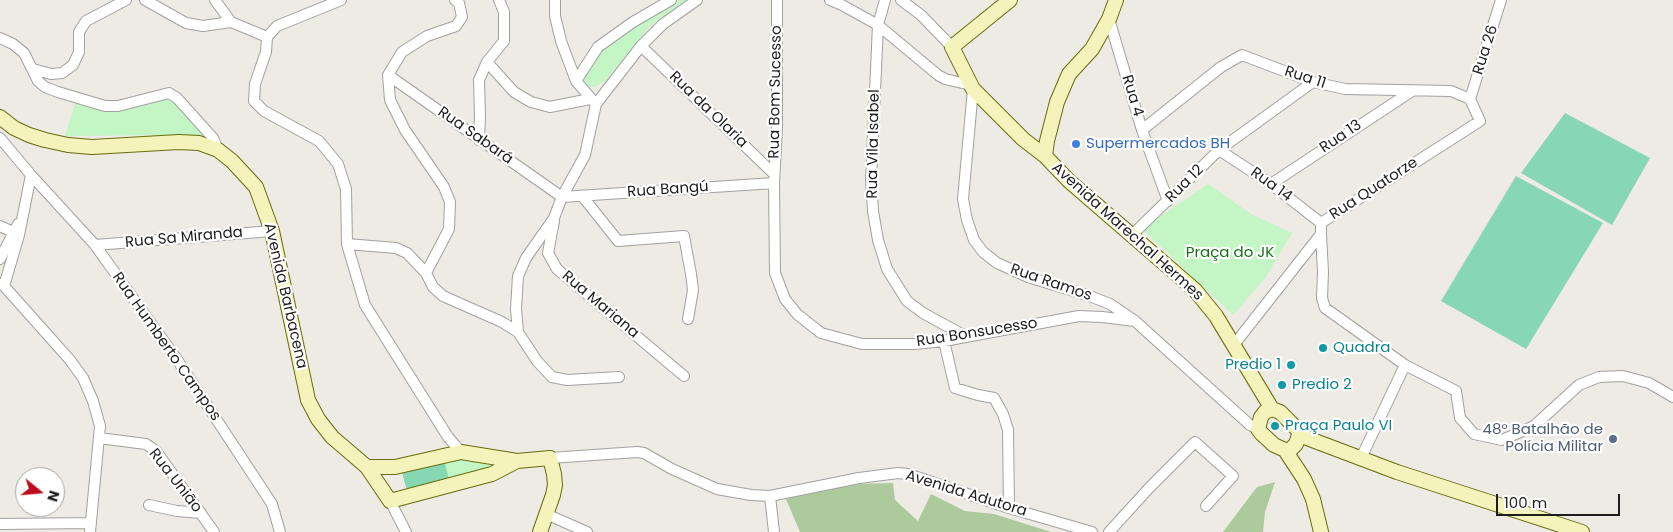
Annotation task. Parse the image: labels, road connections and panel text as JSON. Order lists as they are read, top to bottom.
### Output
{
  "streets": {
    "street": [
      "Rua 26",
      "Rua 11",
      "Rua Bom Sucesso",
      "Rua 4",
      "Rua da Olaria",
      "Rua Sabará",
      "Rua 13",
      "Rua Vila Isabel",
      "Rua 12",
      "Rua 14",
      "Rua Quatorze",
      "Rua Bangú",
      "Avenida Marechal Hermes",
      "Rua Sa Miranda",
      "Rua Ramos",
      "Avenida Barbacena",
      "Rua Mariana",
      "Rua Bonsucesso",
      "Rua Humberto Campos",
      "Rua União",
      "Avenida Adutora"
    ]
  },
  "crossings": [
    ["Rua 26", "Rua 11"],
    ["Rua 26", "Rua Quatorze"],
    ["Rua 11", "Rua 4"],
    ["Rua 11", "Rua 13"],
    ["Rua 11", "Rua 12"],
    ["Rua 11", "Rua Quatorze"],
    ["Rua Bom Sucesso", "Rua da Olaria"],
    ["Rua Bom Sucesso", "Rua Bangú"],
    ["Rua Bom Sucesso", "Rua Bonsucesso"],
    ["Rua 4", "Rua 12"],
    ["Rua da Olaria", "Rua Bangú"],
    ["Rua da Olaria", "Rua Bonsucesso"],
    ["Rua Sabará", "Rua Bangú"],
    ["Rua 13", "Rua 14"],
    ["Rua Vila Isabel", "Rua Bonsucesso"],
    ["Rua 12", "Rua 14"],
    ["Rua 12", "Avenida Marechal Hermes"],
    ["Rua 14", "Rua Quatorze"],
    ["Rua Quatorze", "Avenida Marechal Hermes"],
    ["Rua Bangú", "Rua Bonsucesso"],
    ["Avenida Marechal Hermes", "Rua Ramos"],
    ["Rua Sa Miranda", "Avenida Barbacena"],
    ["Rua Sa Miranda", "Rua Humberto Campos"],
    ["Rua Ramos", "Rua Bonsucesso"]
  ],
  "parks": ["Praça do JK"],
  "places": [
    "Supermercados BH",
    "Quadra",
    "Predio 1",
    "Predio 2",
    "Praça Paulo VI",
    "48° Batalhão de Polícia Militar"
  ],
  "scale_bar": "100 m",
  "north": "right"
}
